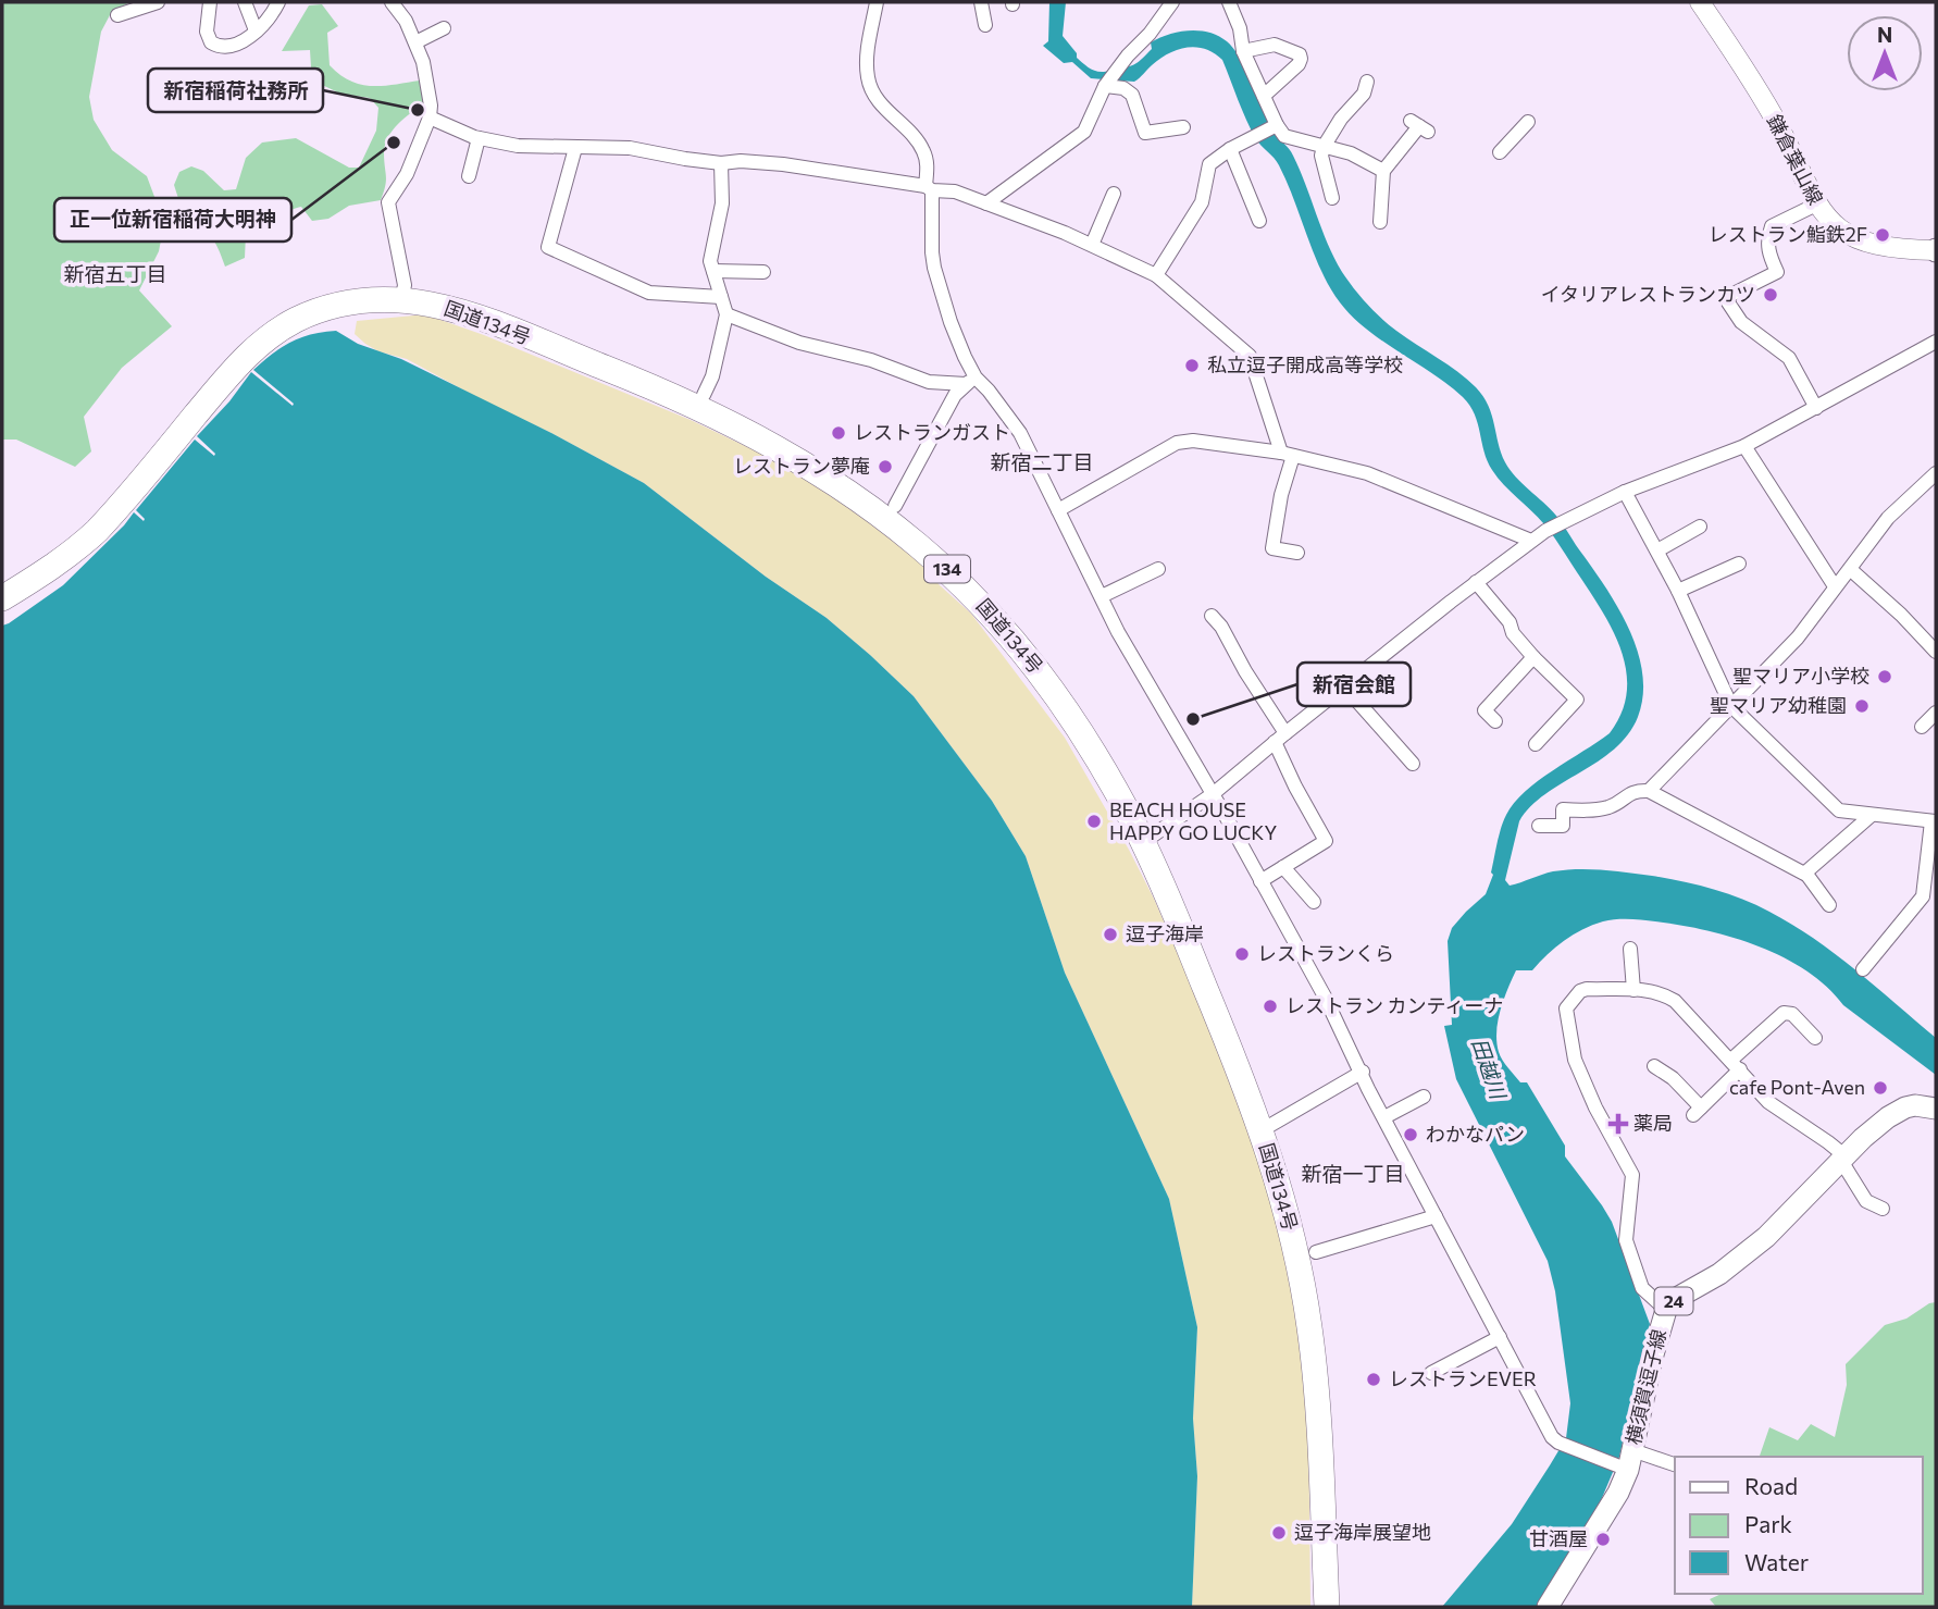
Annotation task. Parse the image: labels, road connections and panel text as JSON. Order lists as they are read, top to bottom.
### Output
{
  "streets": {
    "highway": ["国道134号", "134"],
    "main road": ["鎌倉葉山線", "24", "横須賀逗子線"]
  },
  "districts": ["新宿五丁目", "新宿二丁目", "新宿一丁目"],
  "water": ["田越川"],
  "places": {
    "other": [
      "新宿稲荷社務所",
      "正一位新宿稲荷大明神",
      "レストラン鮨鉄2F",
      "イタリアレストランカツ",
      "私立逗子開成高等学校",
      "レストランガスト",
      "レストラン夢庵",
      "聖マリア小学校",
      "聖マリア幼稚園",
      "新宿会館",
      "BEACH HOUSE HAPPY GO LUCKY",
      "逗子海岸",
      "レストランくら",
      "レストラン カンティーナ",
      "cafe Pont-Aven",
      "わかなパン",
      "レストランEVER",
      "逗子海岸展望地",
      "甘酒屋"
    ],
    "health": ["薬局"]
  },
  "legend": ["Road", "Park", "Water"],
  "north": "top"
}
